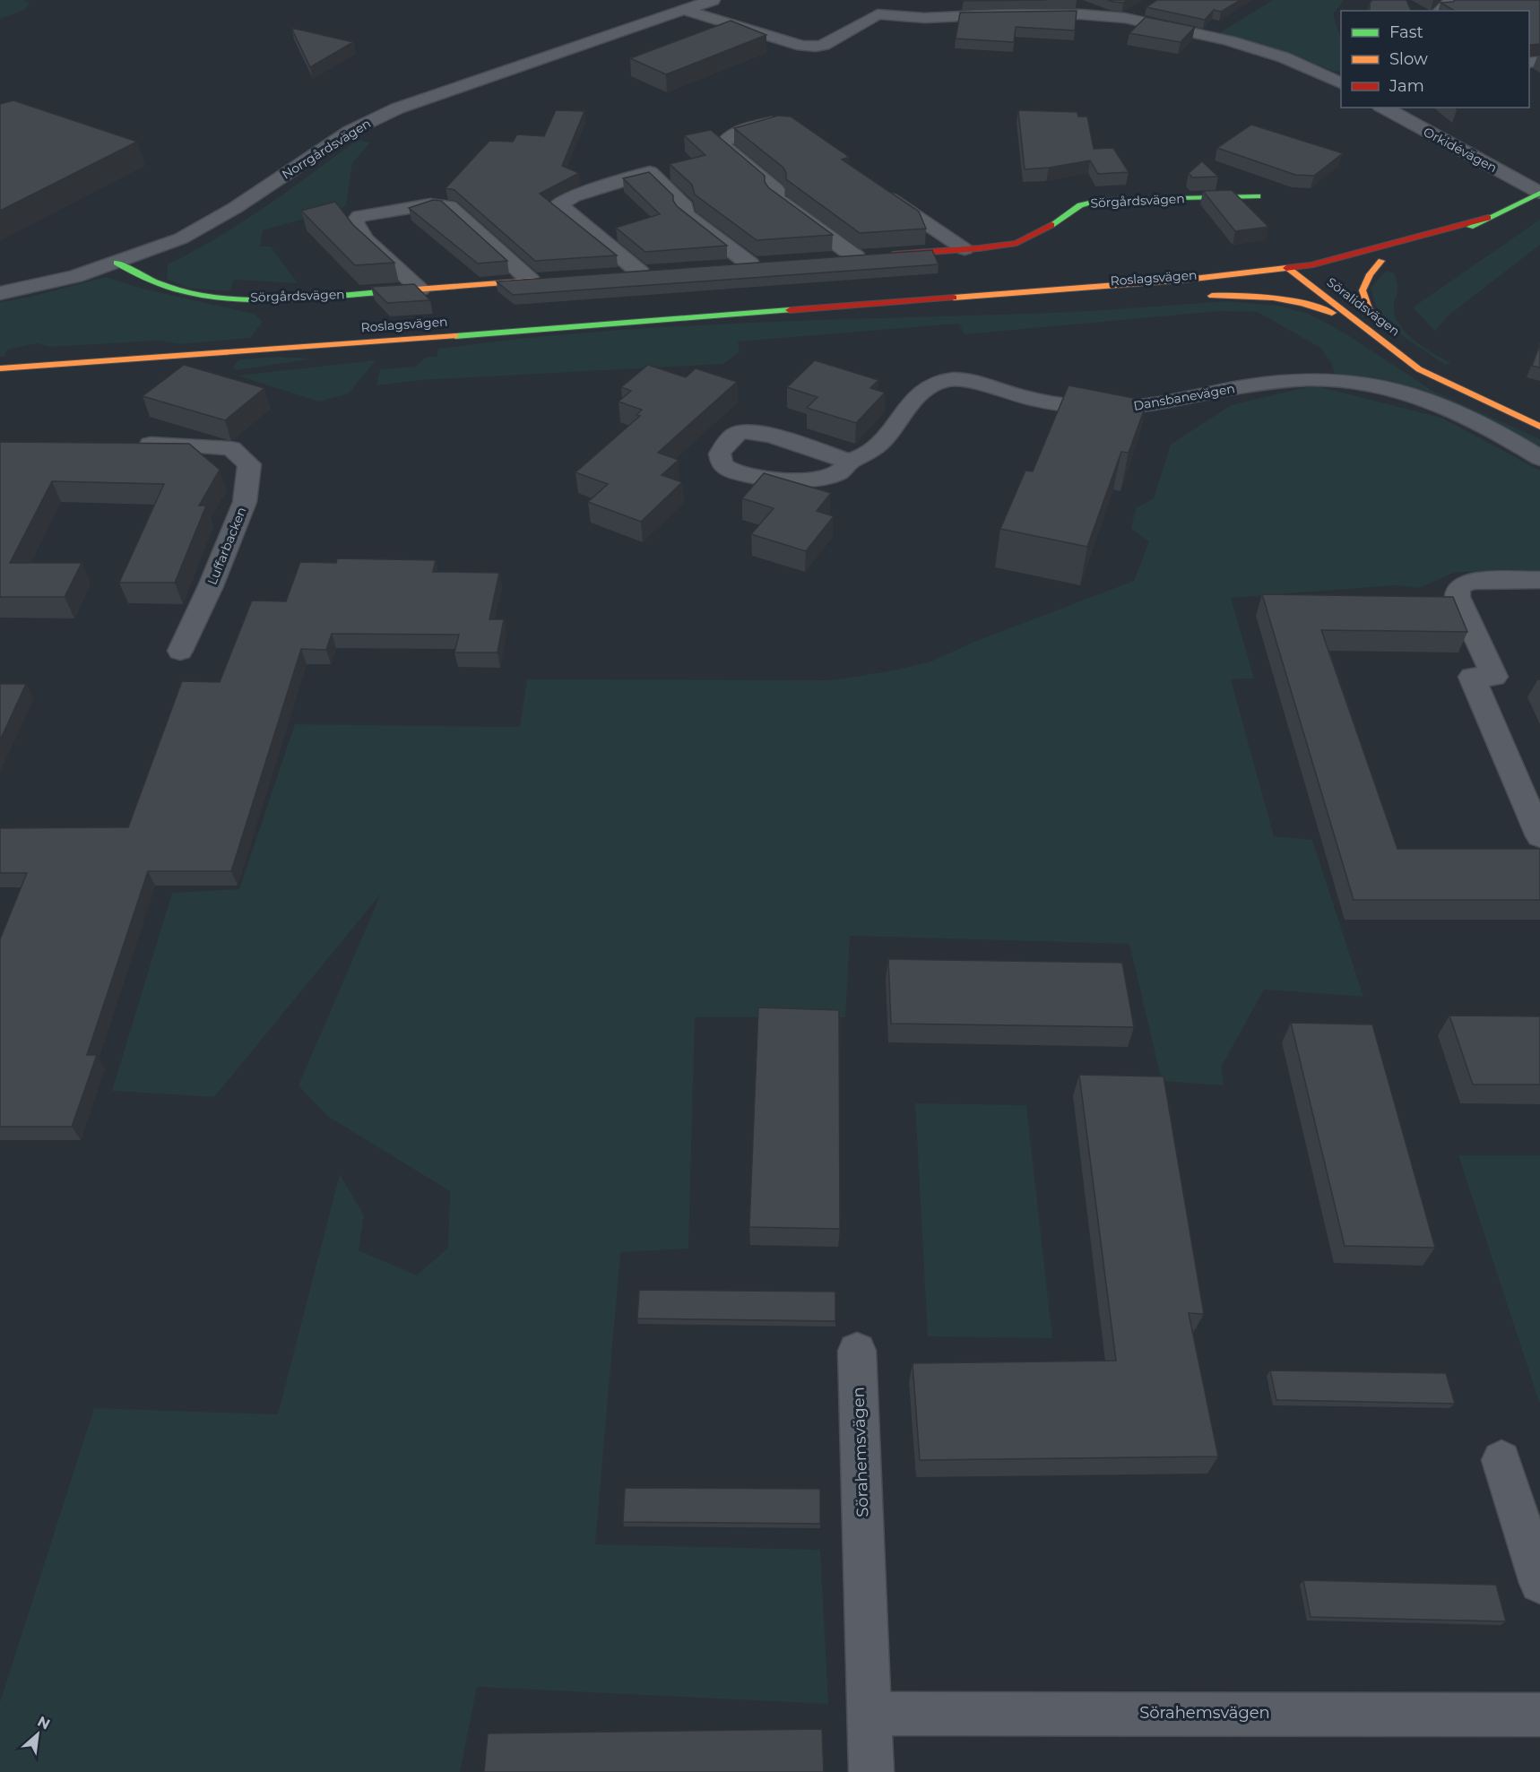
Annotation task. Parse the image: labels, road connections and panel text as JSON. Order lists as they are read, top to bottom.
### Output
{
  "streets": {
    "main road": ["Sörgårdsvägen", "Roslagsvägen", "Söralidsvägen"],
    "street": [
      "Norrgårdsvägen",
      "Orkidévägen",
      "Dansbanevägen",
      "Luffarbacken",
      "Sörahemsvägen"
    ]
  },
  "crossings": [
    ["Norrgårdsvägen", "Sörgårdsvägen"],
    ["Orkidévägen", "Roslagsvägen"],
    ["Roslagsvägen", "Söralidsvägen"]
  ],
  "legend": ["Fast", "Slow", "Jam"],
  "north": "top right"
}
